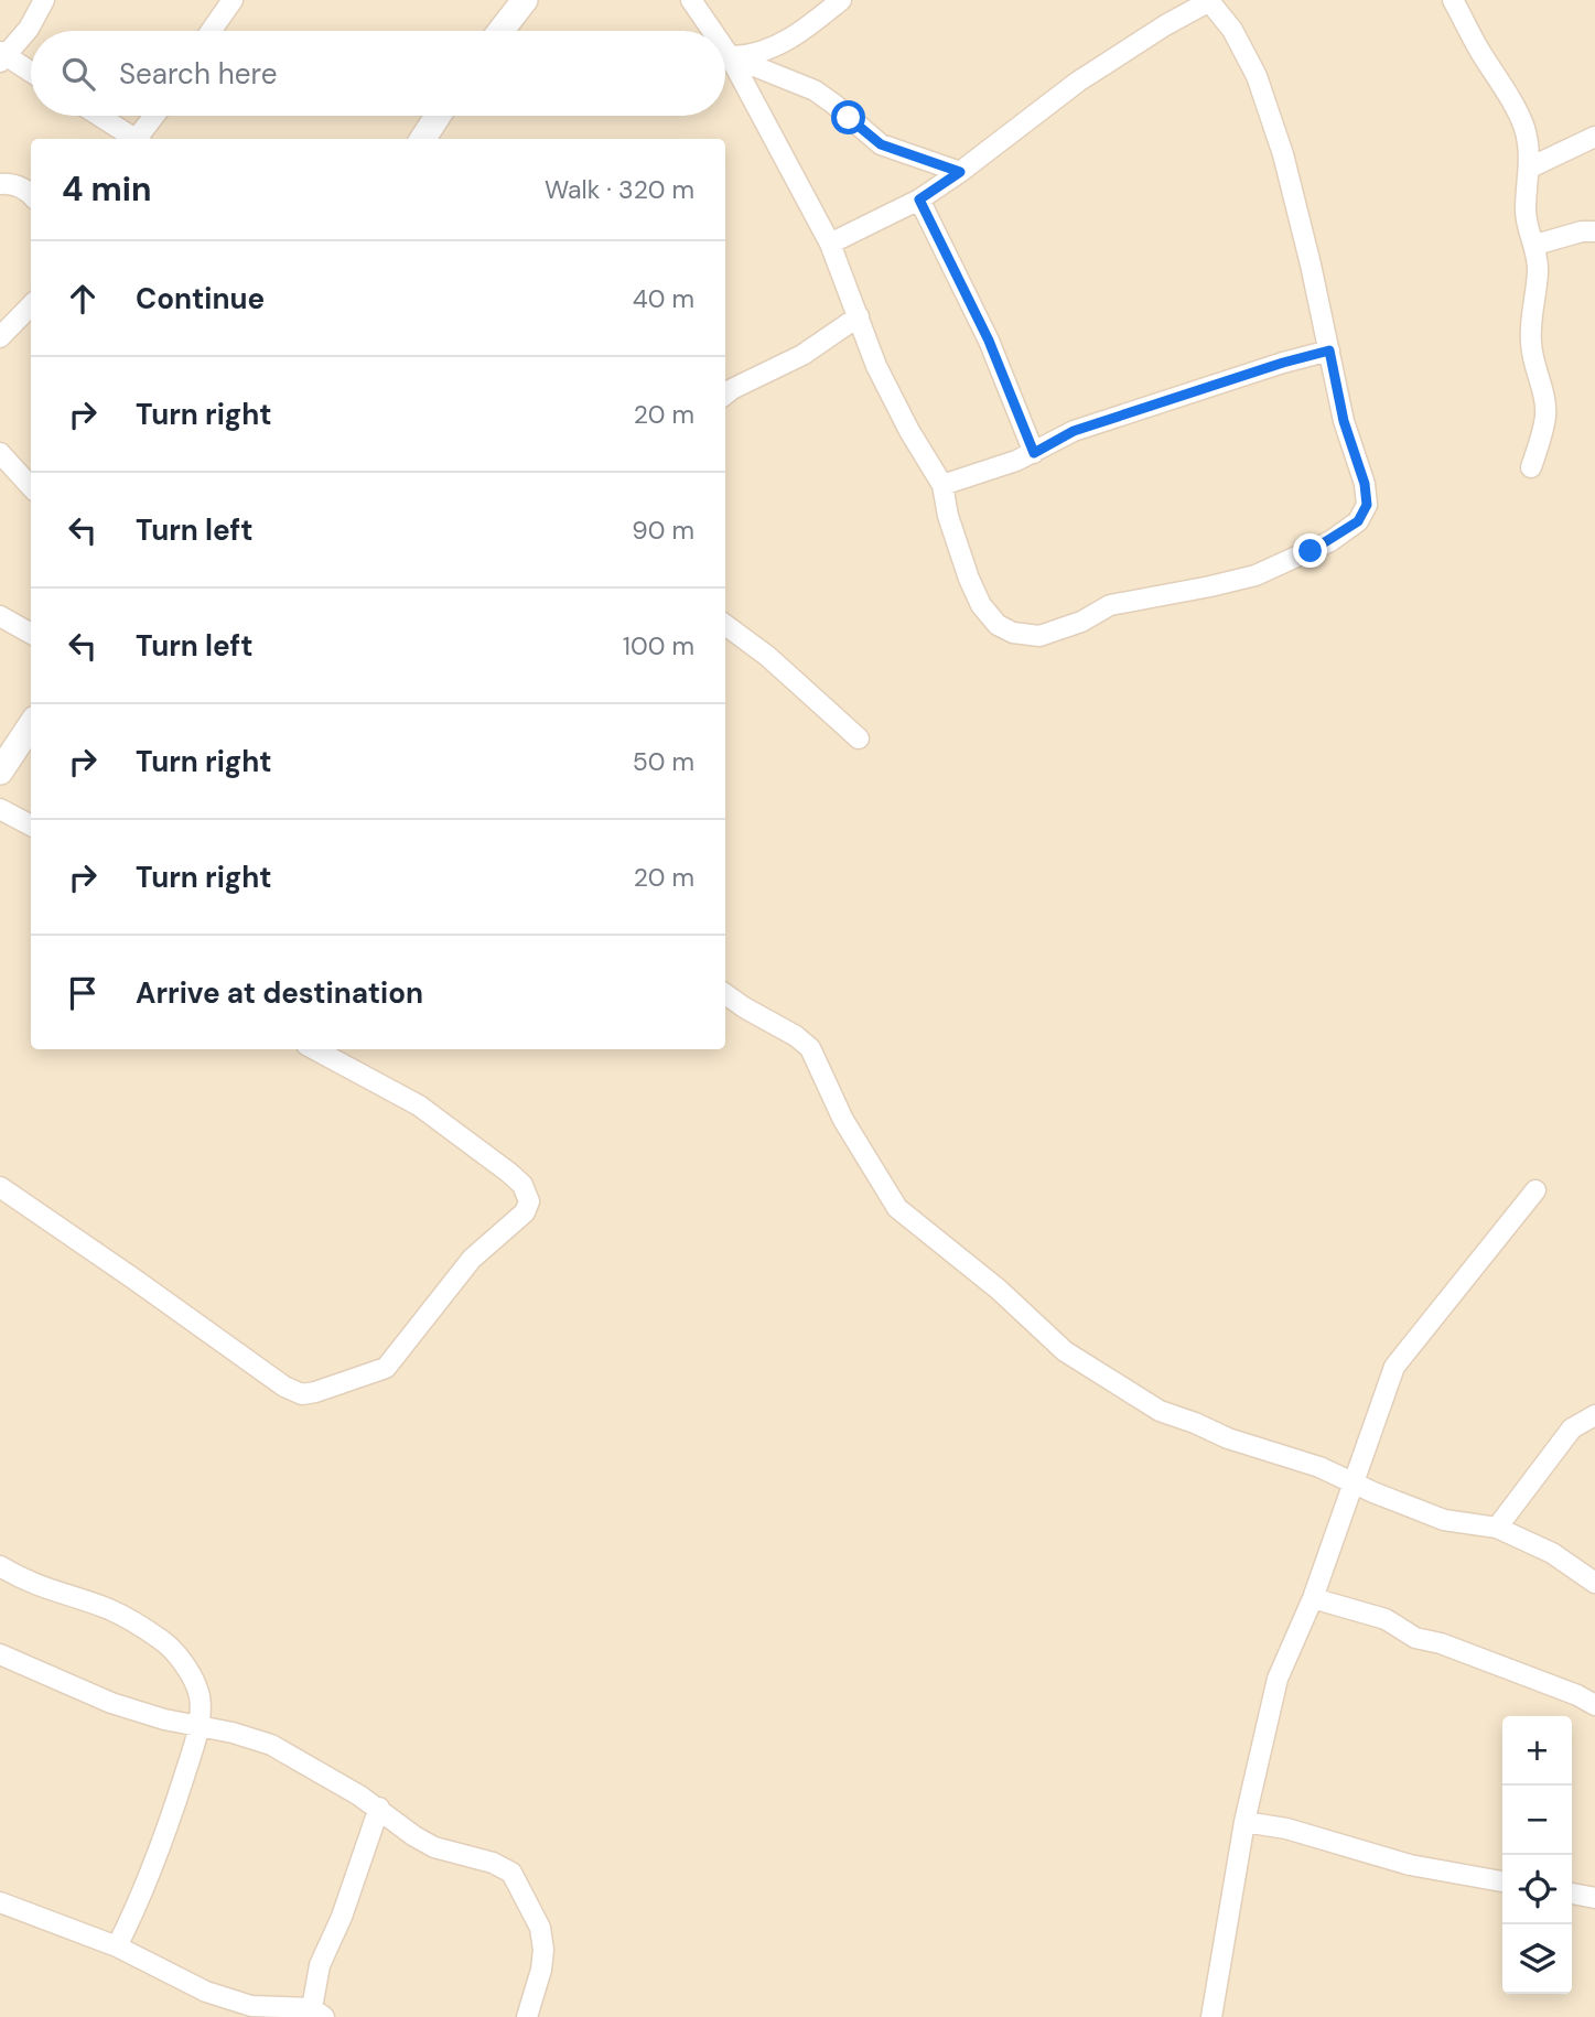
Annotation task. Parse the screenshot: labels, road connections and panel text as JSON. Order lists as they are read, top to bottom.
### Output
{
  "page": {
    "search": "Search here",
    "heading": ["4 min", "Walk · 320 m"],
    "list": [
      ["Continue", "40 m"],
      ["Turn right", "20 m"],
      ["Turn left", "90 m"],
      ["Turn left", "100 m"],
      ["Turn right", "50 m"],
      ["Turn right", "20 m"],
      "Arrive at destination"
    ],
    "map_buttons": ["+", "−"]
  }
}
